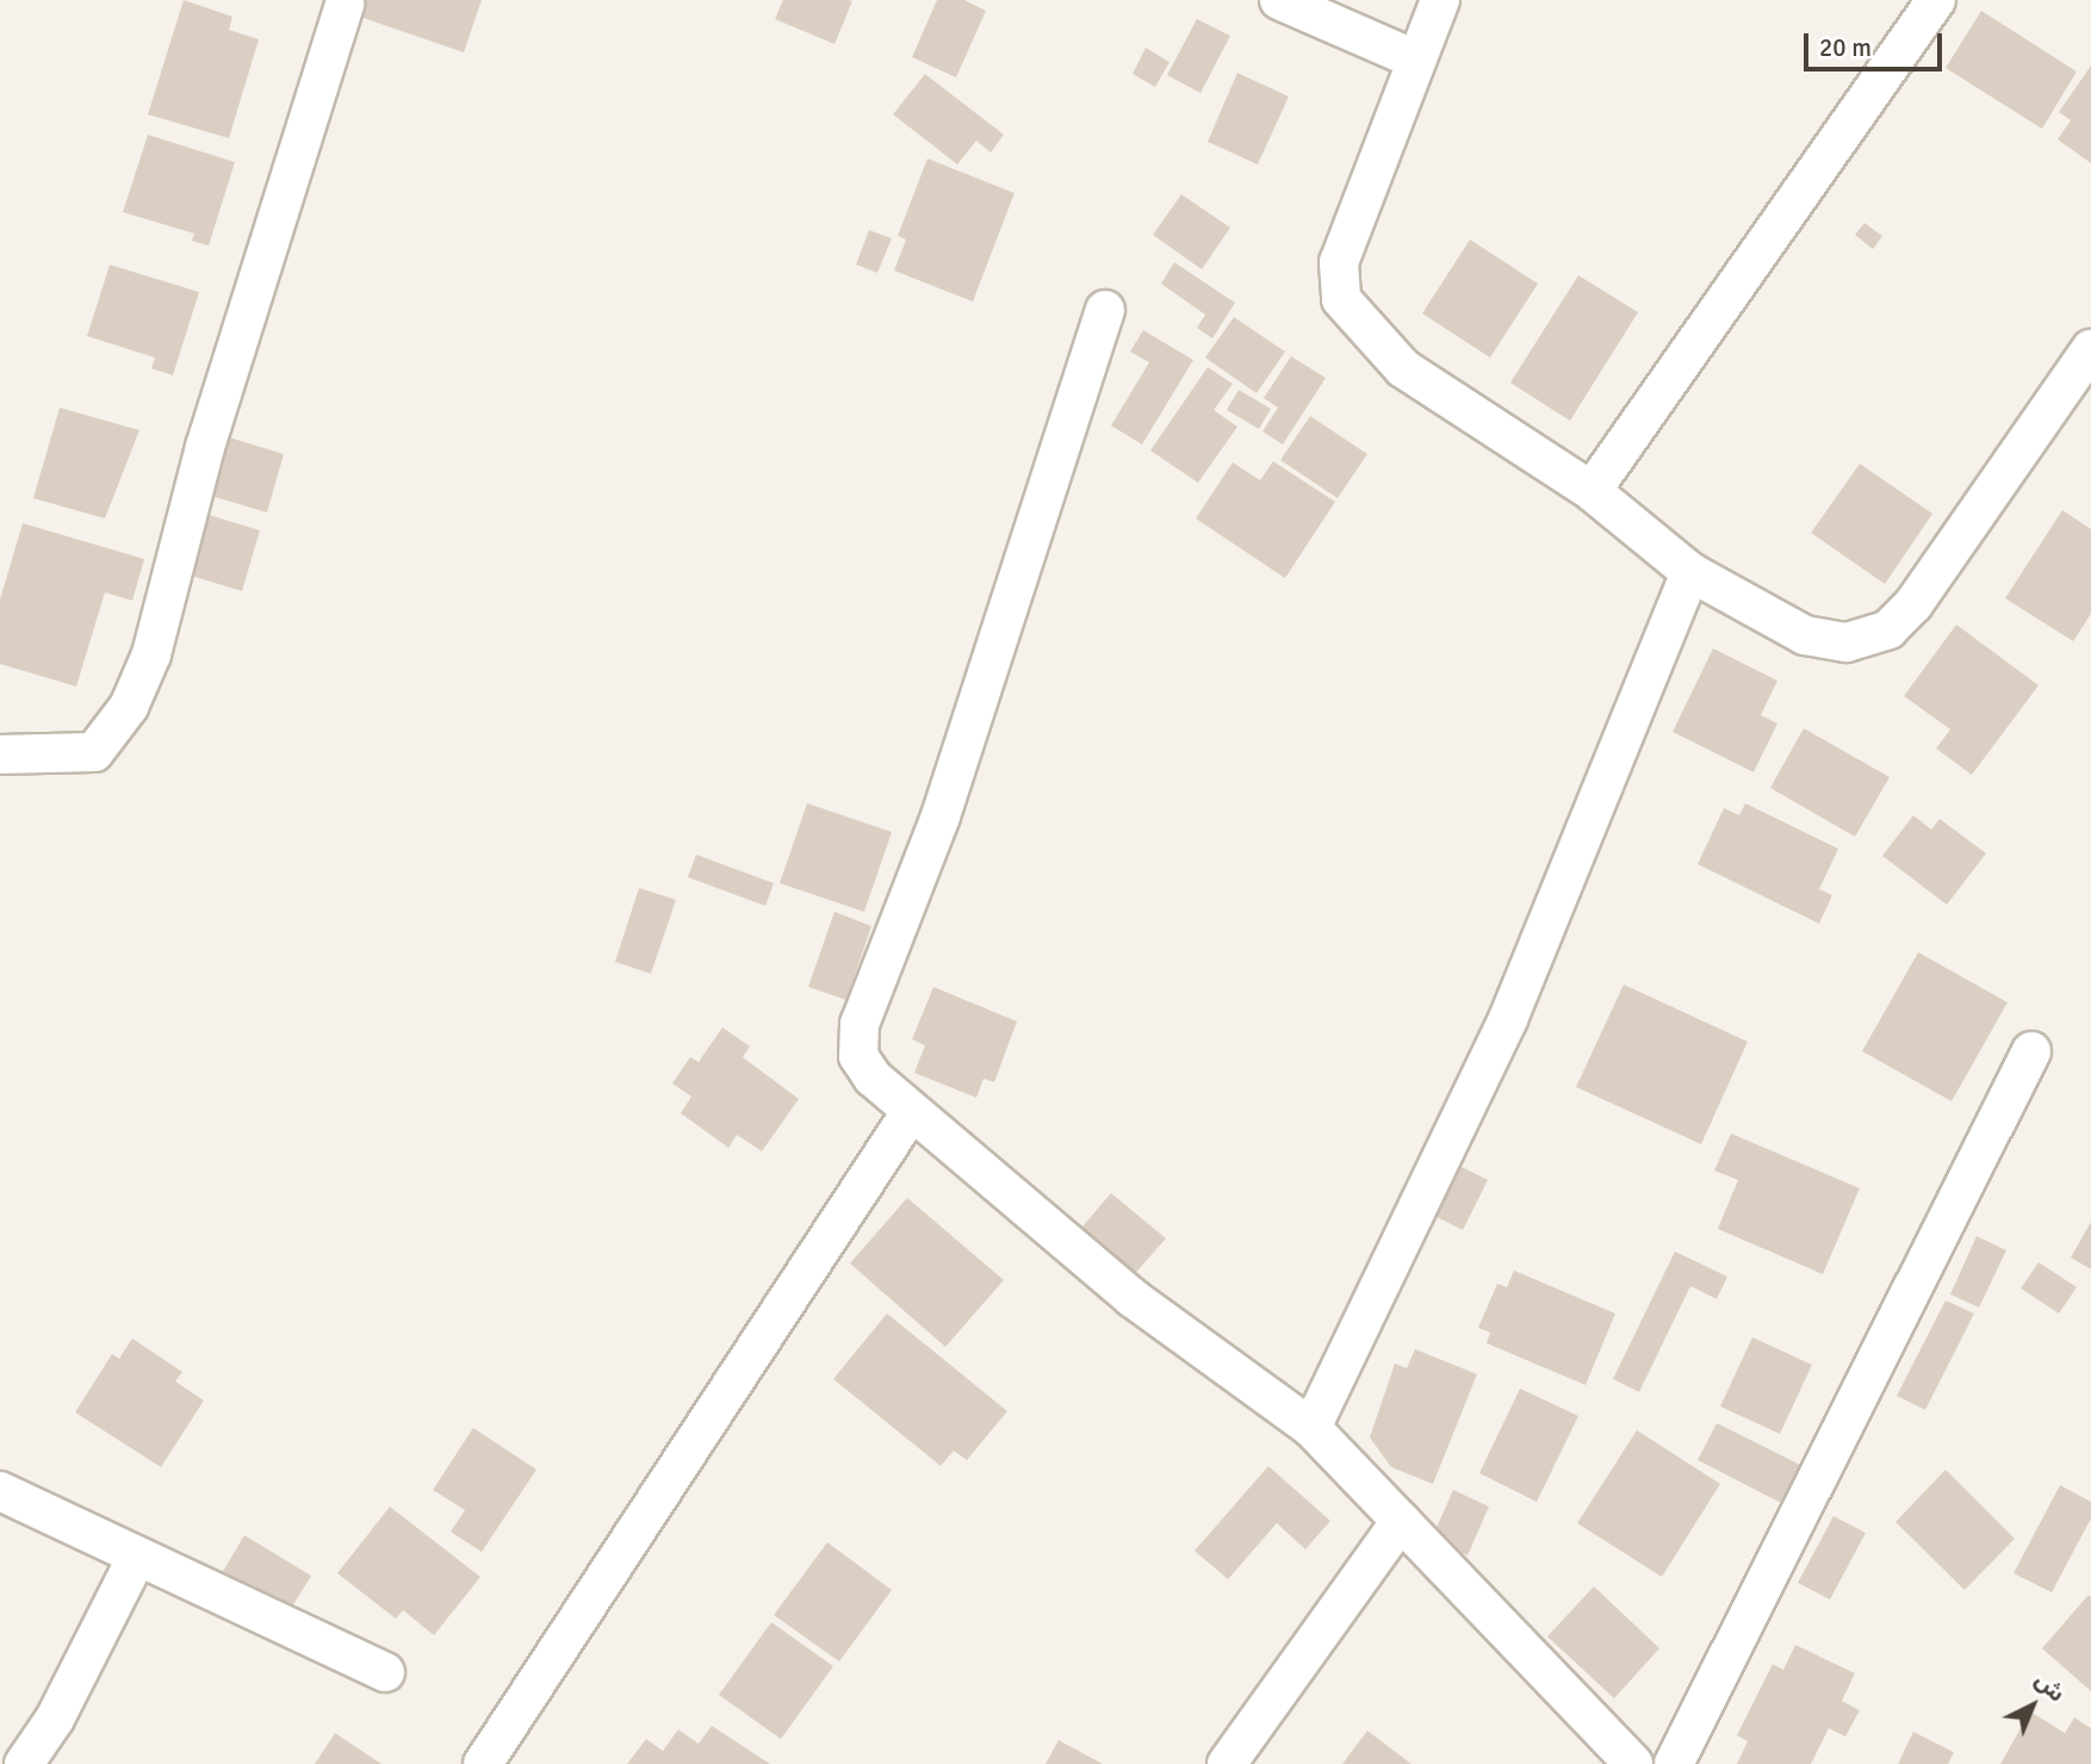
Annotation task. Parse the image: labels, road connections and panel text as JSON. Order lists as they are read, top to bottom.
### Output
{
  "scale_bar": "20 m",
  "north": "top right"
}
